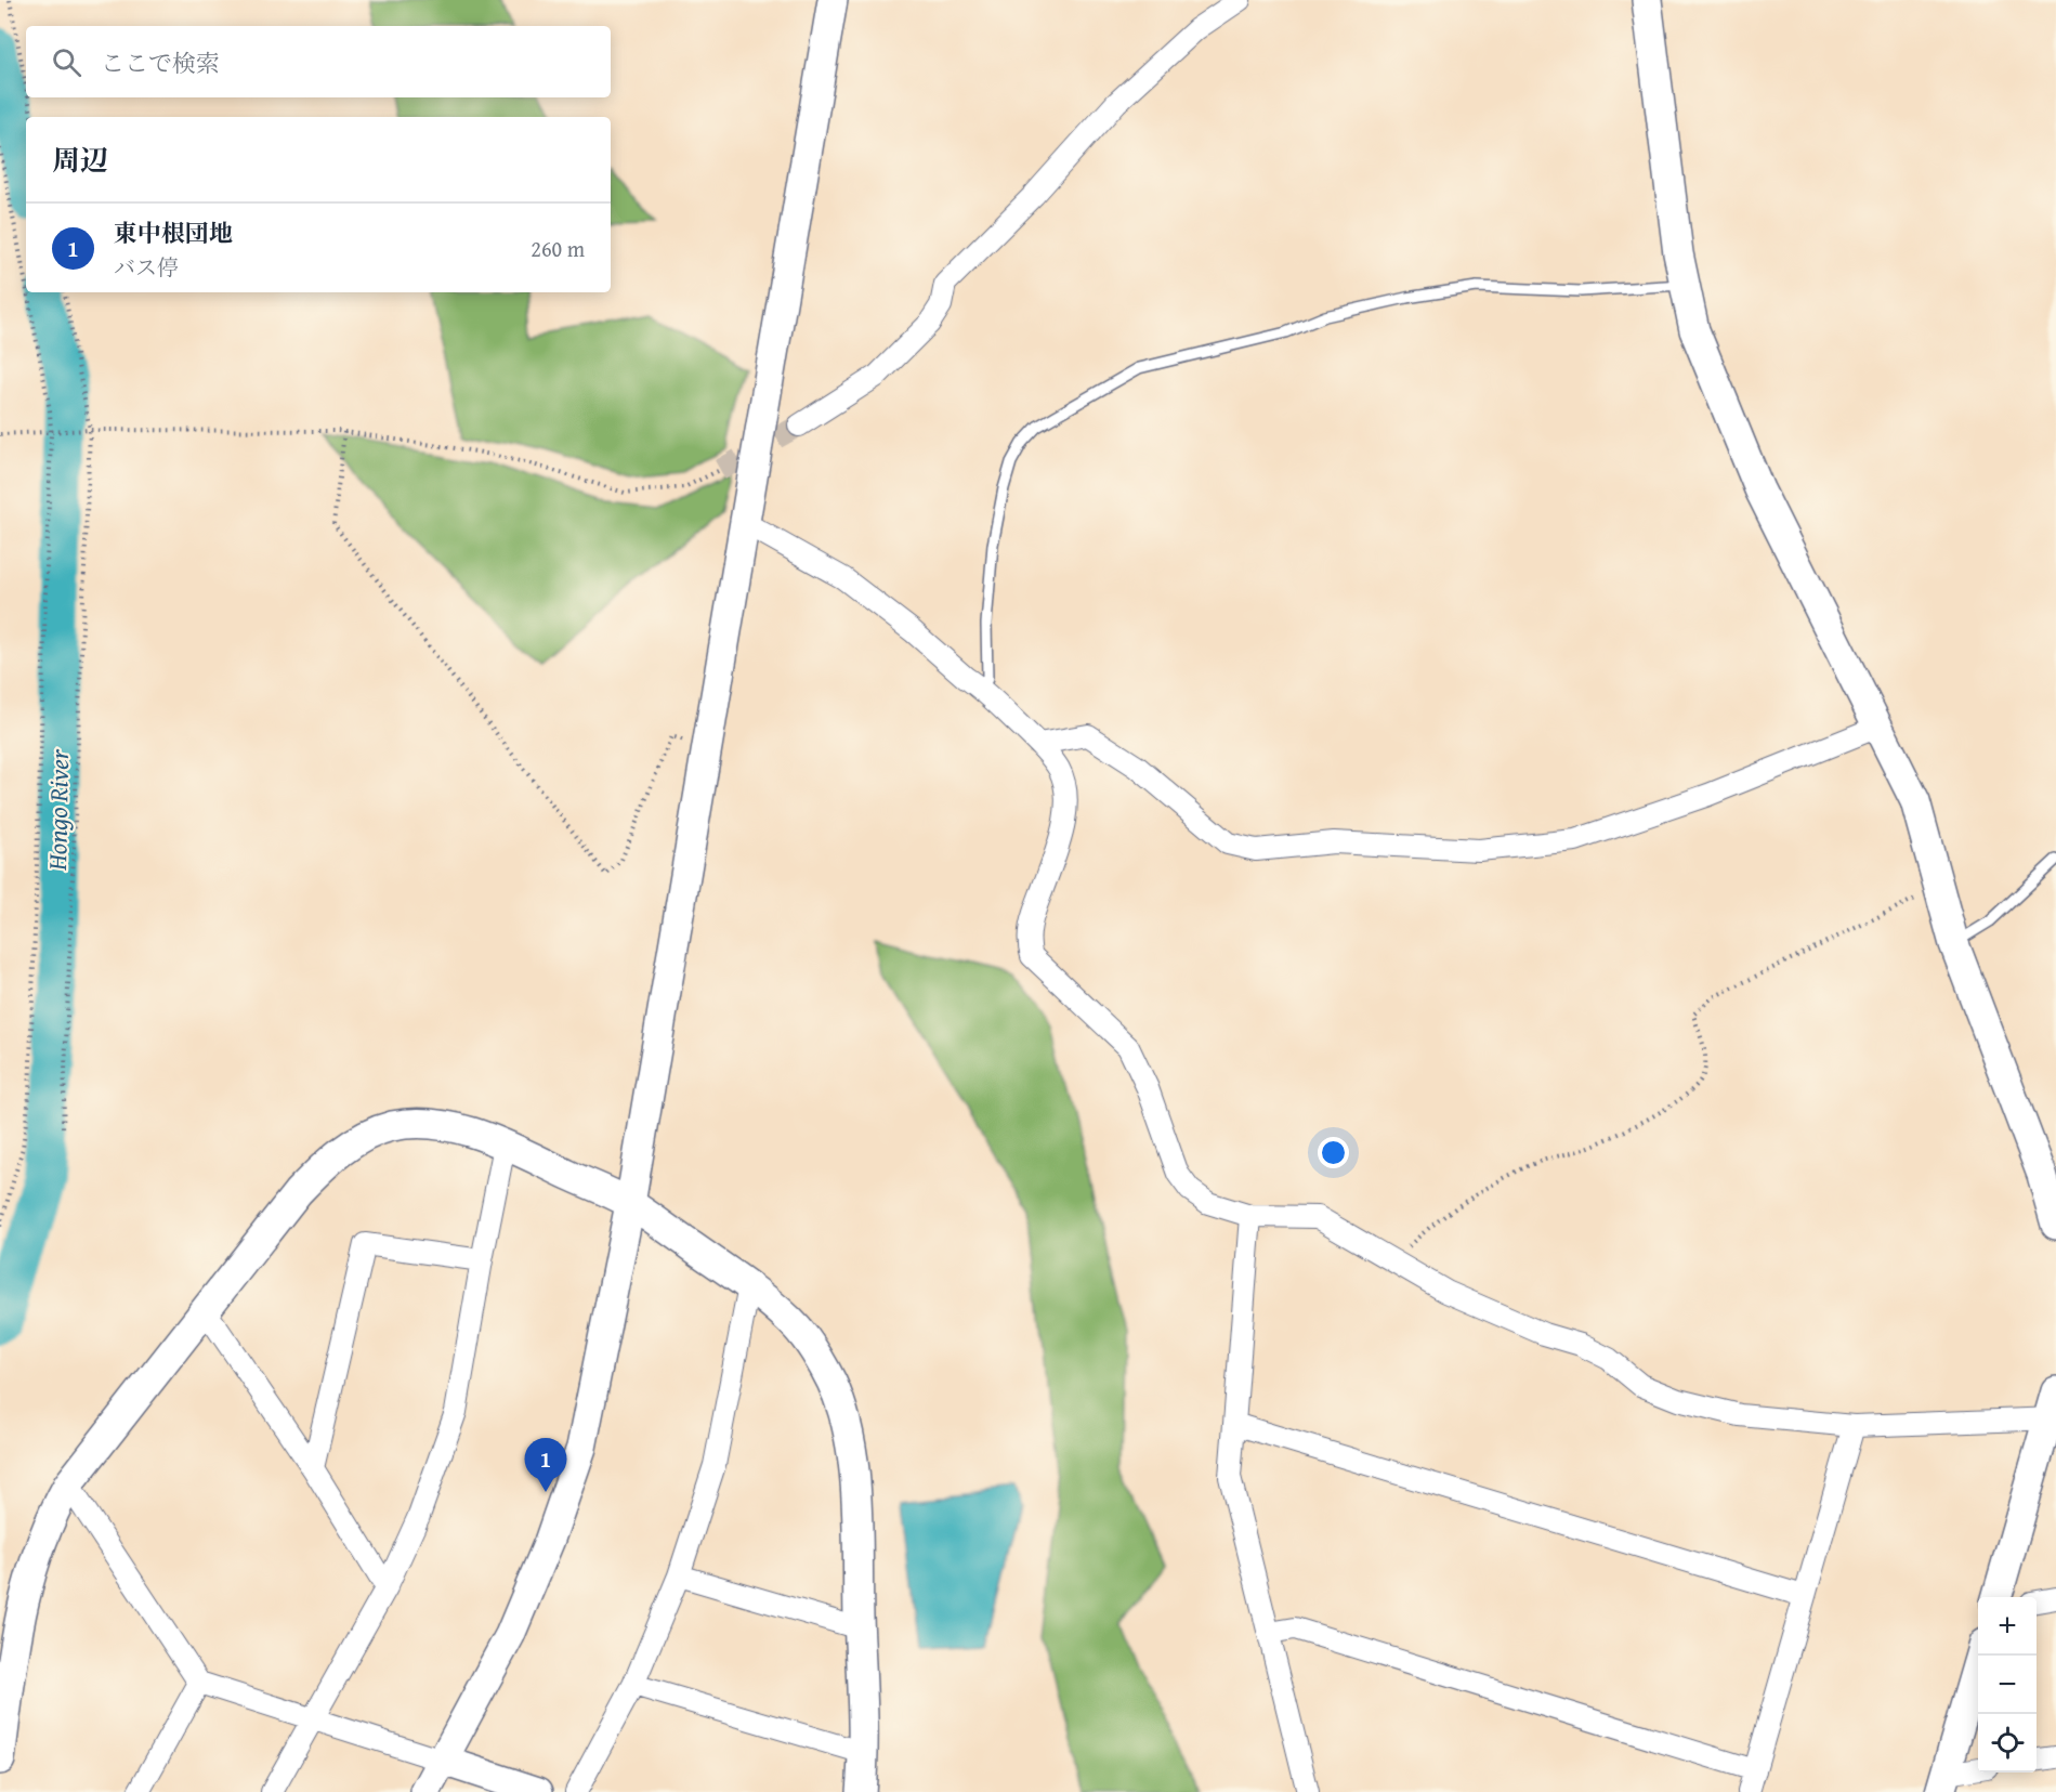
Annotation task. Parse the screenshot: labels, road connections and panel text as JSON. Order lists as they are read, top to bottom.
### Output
{
  "water": ["Hongo River"],
  "page": {
    "search": "ここで検索",
    "heading": "周辺",
    "list": [
      {
        "mark": "1",
        "name": "東中根団地",
        "note": "バス停",
        "value": "260 m"
      }
    ],
    "pins": "1",
    "map_buttons": ["+", "−"]
  }
}
